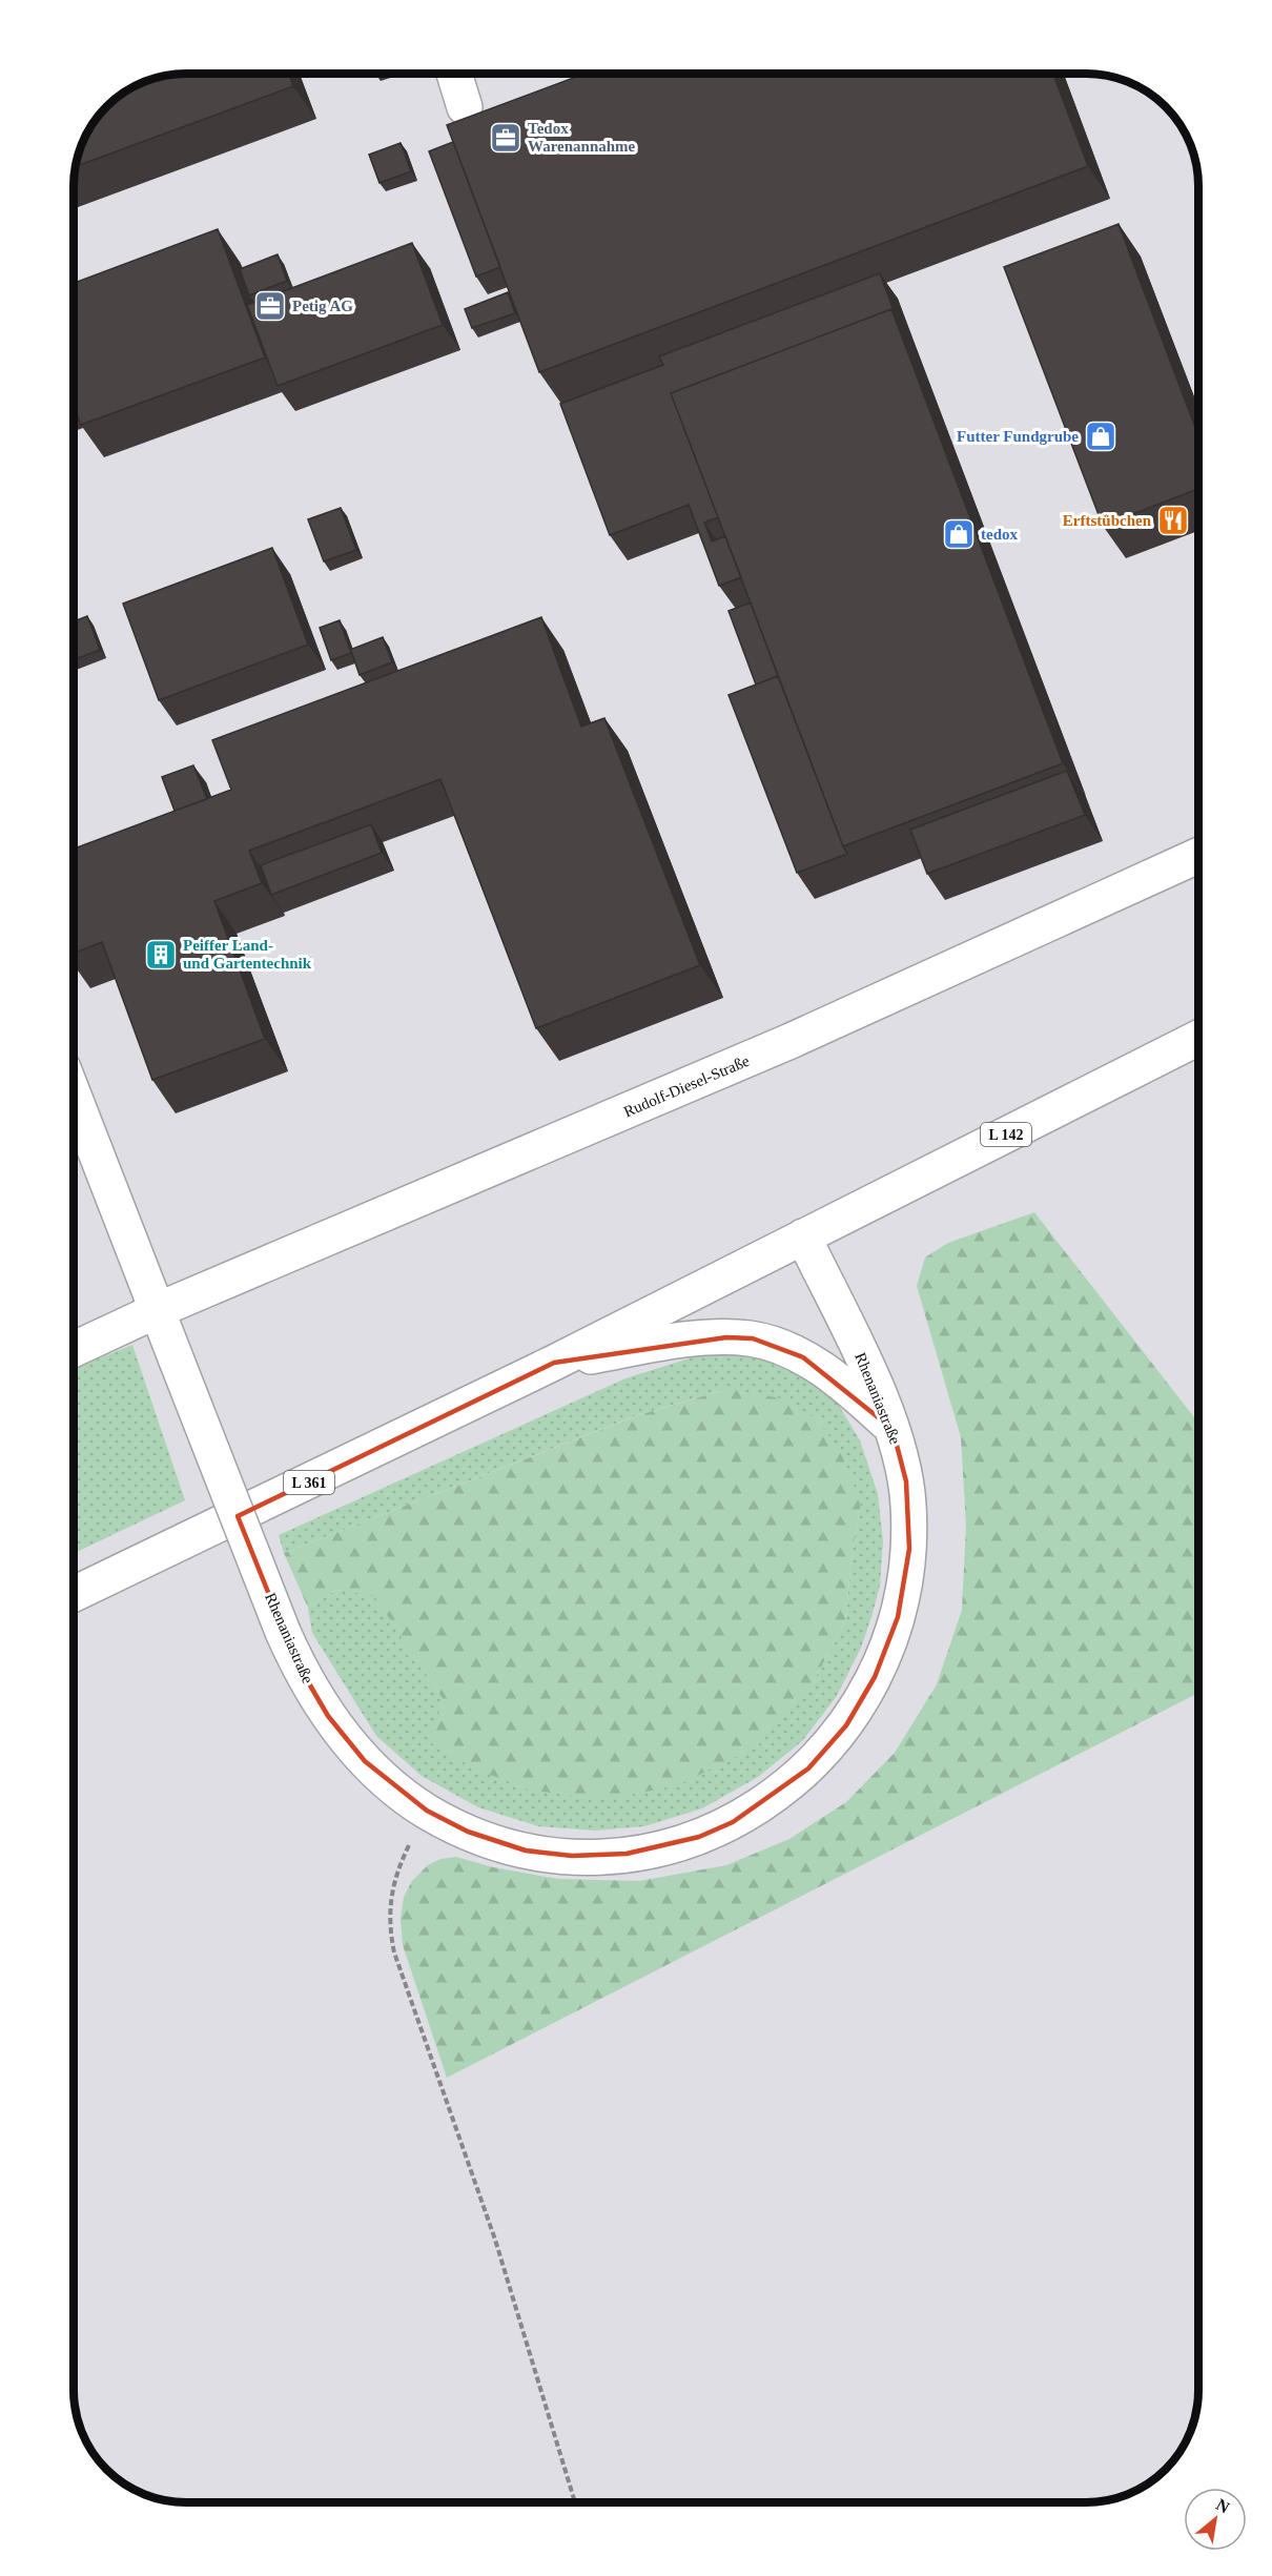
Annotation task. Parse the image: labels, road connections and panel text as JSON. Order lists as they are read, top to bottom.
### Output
{
  "streets": {
    "main road": [
      "Rudolf-Diesel-Straße",
      "L 142",
      "Rhenaniastraße",
      "L 361"
    ]
  },
  "crossings": [
    ["Rudolf-Diesel-Straße", "Rhenaniastraße"],
    ["L 142", "Rhenaniastraße"],
    ["L 142", "L 361"],
    ["Rhenaniastraße", "L 361"]
  ],
  "places": {
    "office": ["Tedox Warenannahme", "Petig AG"],
    "shop": ["Futter Fundgrube", "tedox"],
    "restaurant": ["Erftstübchen"],
    "building": ["Peiffer Land- und Gartentechnik"]
  },
  "north": "top right"
}
